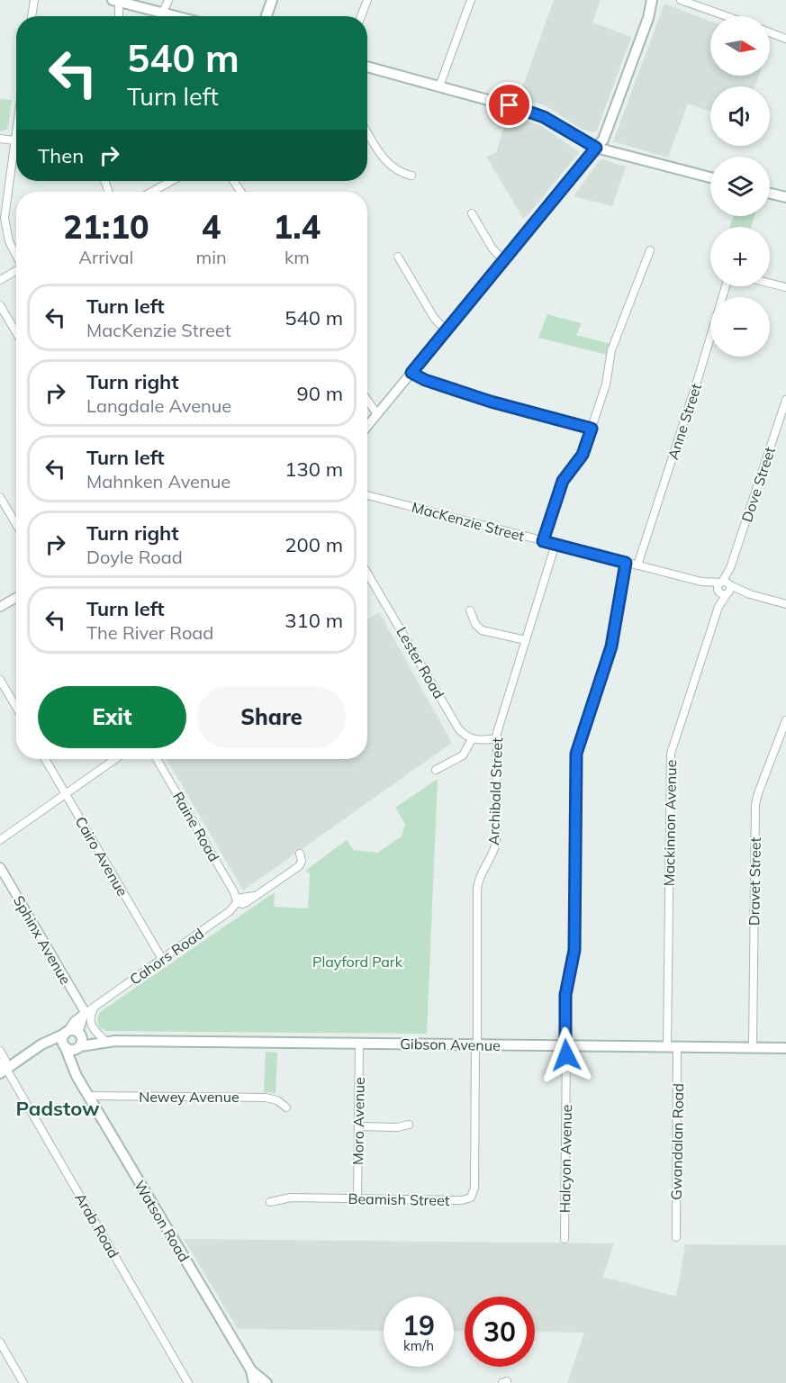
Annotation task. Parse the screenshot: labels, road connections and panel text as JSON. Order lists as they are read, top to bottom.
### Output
{
  "streets": {
    "main road": ["Cahors Road", "Gibson Avenue", "Watson Road"],
    "street": [
      "Anne Street",
      "Dove Street",
      "MacKenzie Street",
      "Lester Road",
      "Archibald Street",
      "Mackinnon Avenue",
      "Raine Road",
      "Cairo Avenue",
      "Dravet Street",
      "Sphinx Avenue",
      "Newey Avenue",
      "Moro Avenue",
      "Gwandalan Road",
      "Halcyon Avenue",
      "Beamish Street",
      "Arab Road"
    ]
  },
  "crossings": [
    ["Anne Street", "MacKenzie Street"],
    ["Dove Street", "MacKenzie Street"],
    ["MacKenzie Street", "Archibald Street"],
    ["MacKenzie Street", "Mackinnon Avenue"],
    ["MacKenzie Street", "Halcyon Avenue"],
    ["Archibald Street", "Gibson Avenue"],
    ["Archibald Street", "Beamish Street"],
    ["Mackinnon Avenue", "Gibson Avenue"],
    ["Mackinnon Avenue", "Gwandalan Road"],
    ["Raine Road", "Cahors Road"],
    ["Cairo Avenue", "Cahors Road"],
    ["Dravet Street", "Gibson Avenue"],
    ["Sphinx Avenue", "Cahors Road"],
    ["Cahors Road", "Gibson Avenue"],
    ["Cahors Road", "Watson Road"],
    ["Cahors Road", "Arab Road"],
    ["Gibson Avenue", "Moro Avenue"],
    ["Gibson Avenue", "Gwandalan Road"],
    ["Gibson Avenue", "Halcyon Avenue"],
    ["Gibson Avenue", "Beamish Street"],
    ["Gibson Avenue", "Watson Road"],
    ["Newey Avenue", "Watson Road"],
    ["Moro Avenue", "Beamish Street"]
  ],
  "districts": ["Padstow"],
  "parks": ["Playford Park"],
  "north": "right",
  "page": {
    "map_buttons": ["+", "−"],
    "turn": ["540 m", "Turn left"],
    "then": "Then",
    "eta": [
      "21:10",
      "Arrival",
      "4",
      "min",
      "1.4",
      "km"
    ],
    "list": [
      {
        "name": "Turn left",
        "note": "MacKenzie Street",
        "value": "540 m"
      },
      {
        "name": "Turn right",
        "note": "Langdale Avenue",
        "value": "90 m"
      },
      {
        "name": "Turn left",
        "note": "Mahnken Avenue",
        "value": "130 m"
      },
      {
        "name": "Turn right",
        "note": "Doyle Road",
        "value": "200 m"
      },
      {
        "name": "Turn left",
        "note": "The River Road",
        "value": "310 m"
      }
    ],
    "buttons": ["Exit", "Share"],
    "speed": "19 km/h",
    "limit": "30"
  }
}
